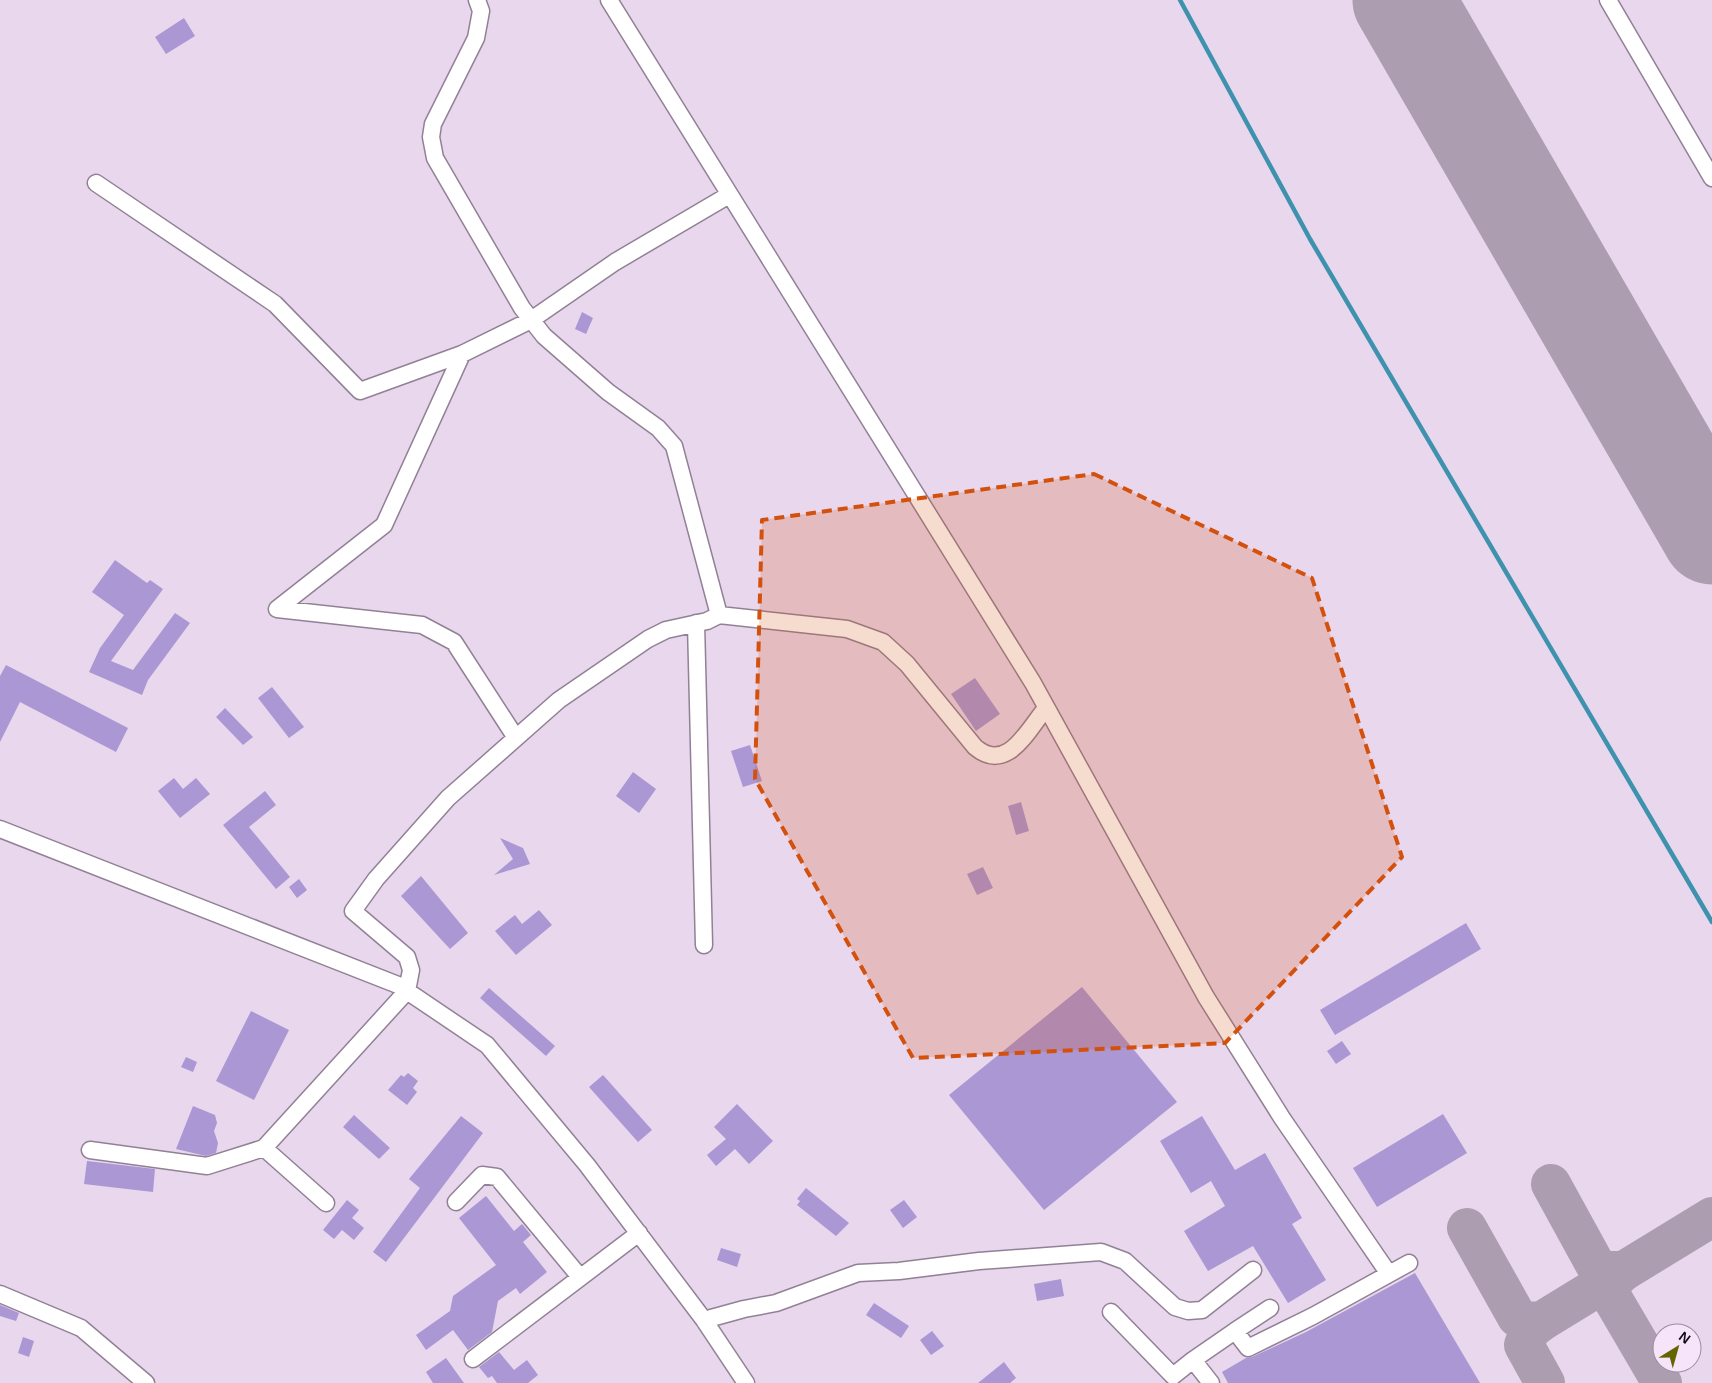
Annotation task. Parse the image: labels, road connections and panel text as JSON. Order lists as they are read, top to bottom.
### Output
{
  "north": "top right"
}
